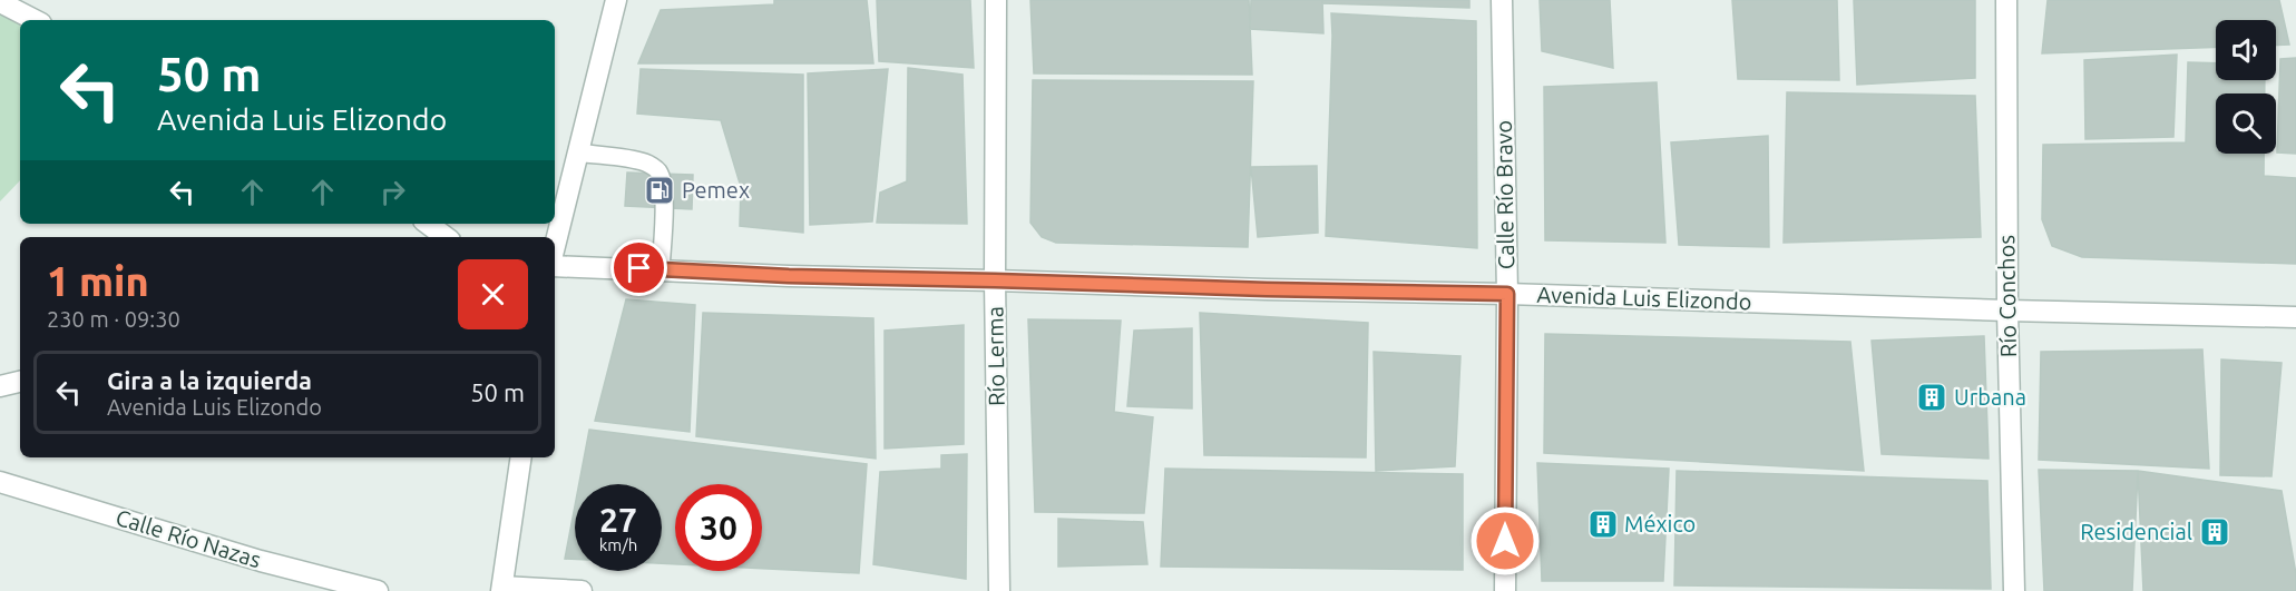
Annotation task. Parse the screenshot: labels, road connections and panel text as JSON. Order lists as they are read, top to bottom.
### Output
{
  "streets": {
    "street": [
      "Calle Río Bravo",
      "Río Conchos",
      "Avenida Luis Elizondo",
      "Río Lerma",
      "Calle Río Nazas"
    ]
  },
  "crossings": [
    ["Calle Río Bravo", "Avenida Luis Elizondo"],
    ["Río Conchos", "Avenida Luis Elizondo"],
    ["Avenida Luis Elizondo", "Río Lerma"]
  ],
  "places": {
    "fuel station": ["Pemex"],
    "building": ["Urbana", "México", "Residencial"]
  },
  "page": {
    "turn": ["50 m", "Avenida Luis Elizondo"],
    "heading": ["1 min", "230 m · 09:30"],
    "list": [
      {
        "name": "Gira a la izquierda",
        "note": "Avenida Luis Elizondo",
        "value": "50 m"
      }
    ],
    "speed": "27 km/h",
    "limit": "30"
  }
}
